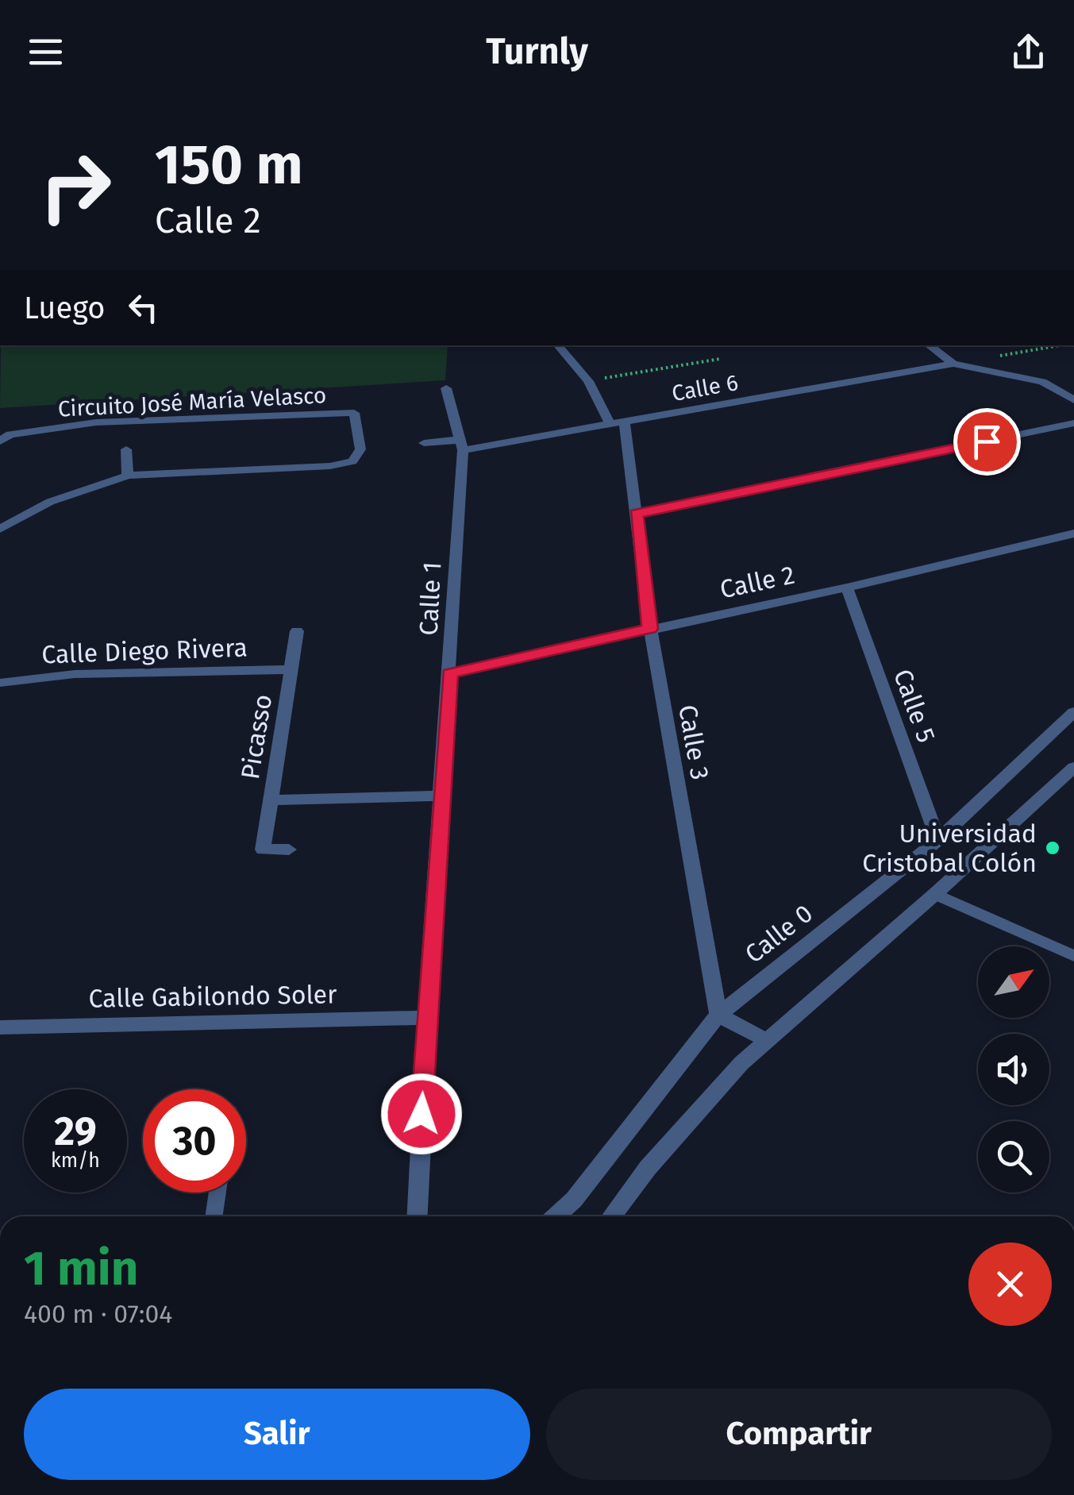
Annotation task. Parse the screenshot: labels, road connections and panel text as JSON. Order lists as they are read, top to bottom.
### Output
{
  "streets": {
    "street": [
      "Calle 6",
      "Circuito José María Velasco",
      "Calle 2",
      "Calle 1",
      "Calle Diego Rivera",
      "Calle 5",
      "Picasso",
      "Calle 3",
      "Calle 0",
      "Calle Gabilondo Soler"
    ]
  },
  "crossings": [
    ["Calle 6", "Calle 1"],
    ["Calle 6", "Calle 3"],
    ["Calle 2", "Calle 1"],
    ["Calle 2", "Calle 5"],
    ["Calle 2", "Calle 3"],
    ["Calle 1", "Calle Gabilondo Soler"],
    ["Calle Diego Rivera", "Picasso"],
    ["Calle 5", "Calle 0"],
    ["Calle 3", "Calle 0"]
  ],
  "places": ["Universidad Cristobal Colón"],
  "north": "top right",
  "page": {
    "header": "Turnly",
    "turn": ["150 m", "Calle 2"],
    "then": "Luego",
    "speed": "29 km/h",
    "limit": "30",
    "heading": ["1 min", "400 m · 07:04"],
    "buttons": ["Salir", "Compartir"]
  }
}
